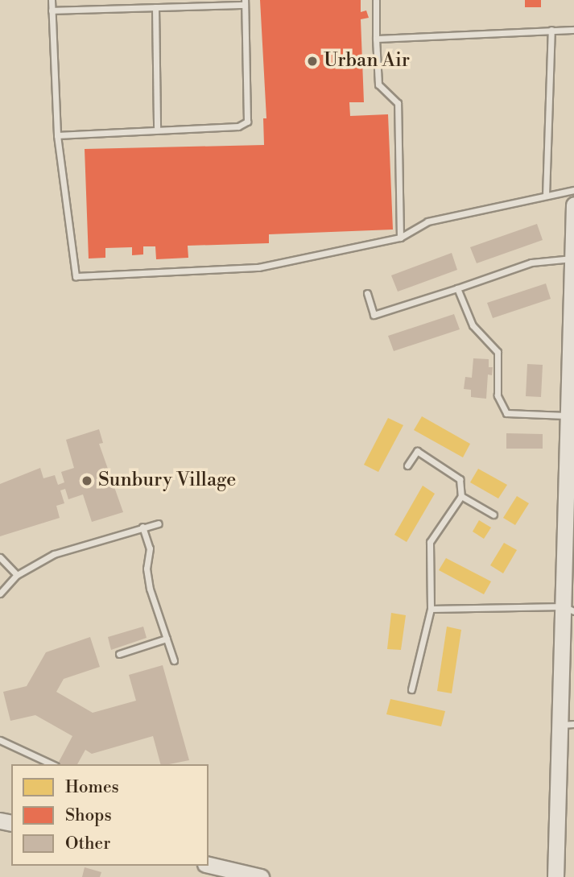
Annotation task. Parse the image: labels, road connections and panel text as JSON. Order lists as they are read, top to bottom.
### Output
{
  "places": ["Urban Air", "Sunbury Village"],
  "legend": ["Homes", "Shops", "Other"]
}
